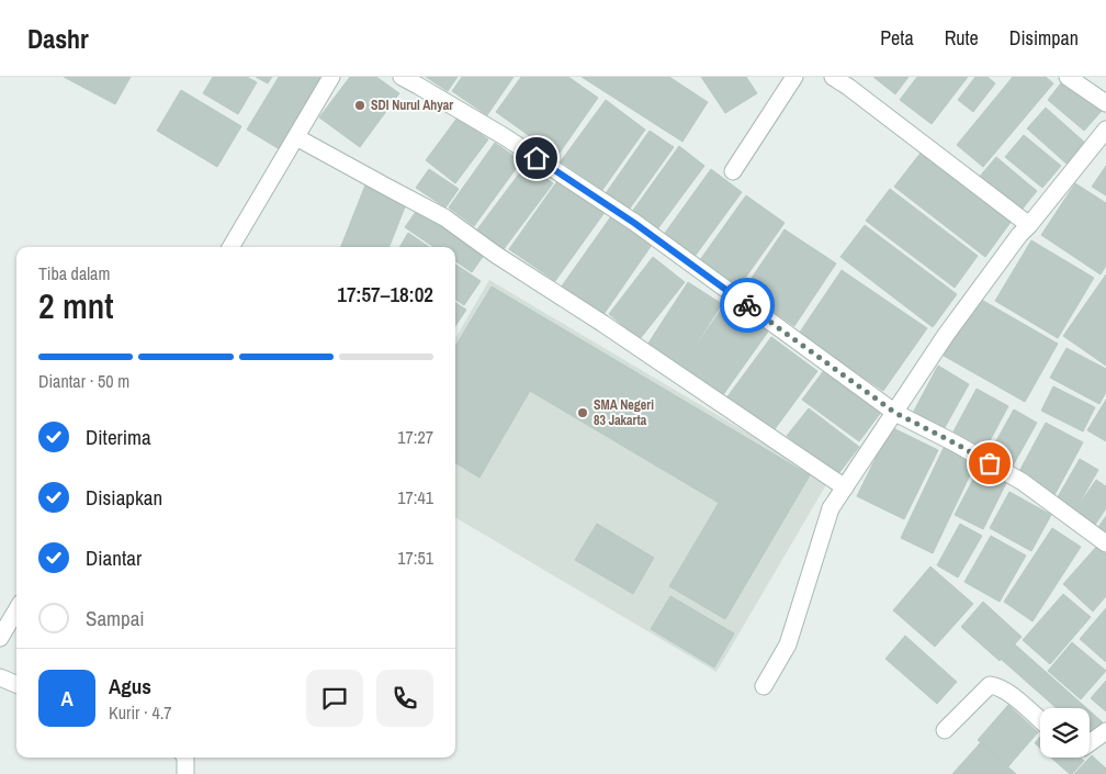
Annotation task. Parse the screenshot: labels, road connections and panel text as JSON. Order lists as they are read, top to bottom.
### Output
{
  "places": ["SDI Nurul Ahyar", "SMA Negeri 83 Jakarta"],
  "page": {
    "header": "Dashr",
    "nav": ["Peta", "Rute", "Disimpan"],
    "heading": ["2 mnt", "Tiba dalam", "17:57–18:02"],
    "panel": ["Agus", "Kurir · 4.7"],
    "bar": "Diantar · 50 m",
    "list": [
      ["Diterima", "17:27"],
      ["Disiapkan", "17:41"],
      ["Diantar", "17:51"],
      "Sampai"
    ],
    "round": "A"
  }
}
